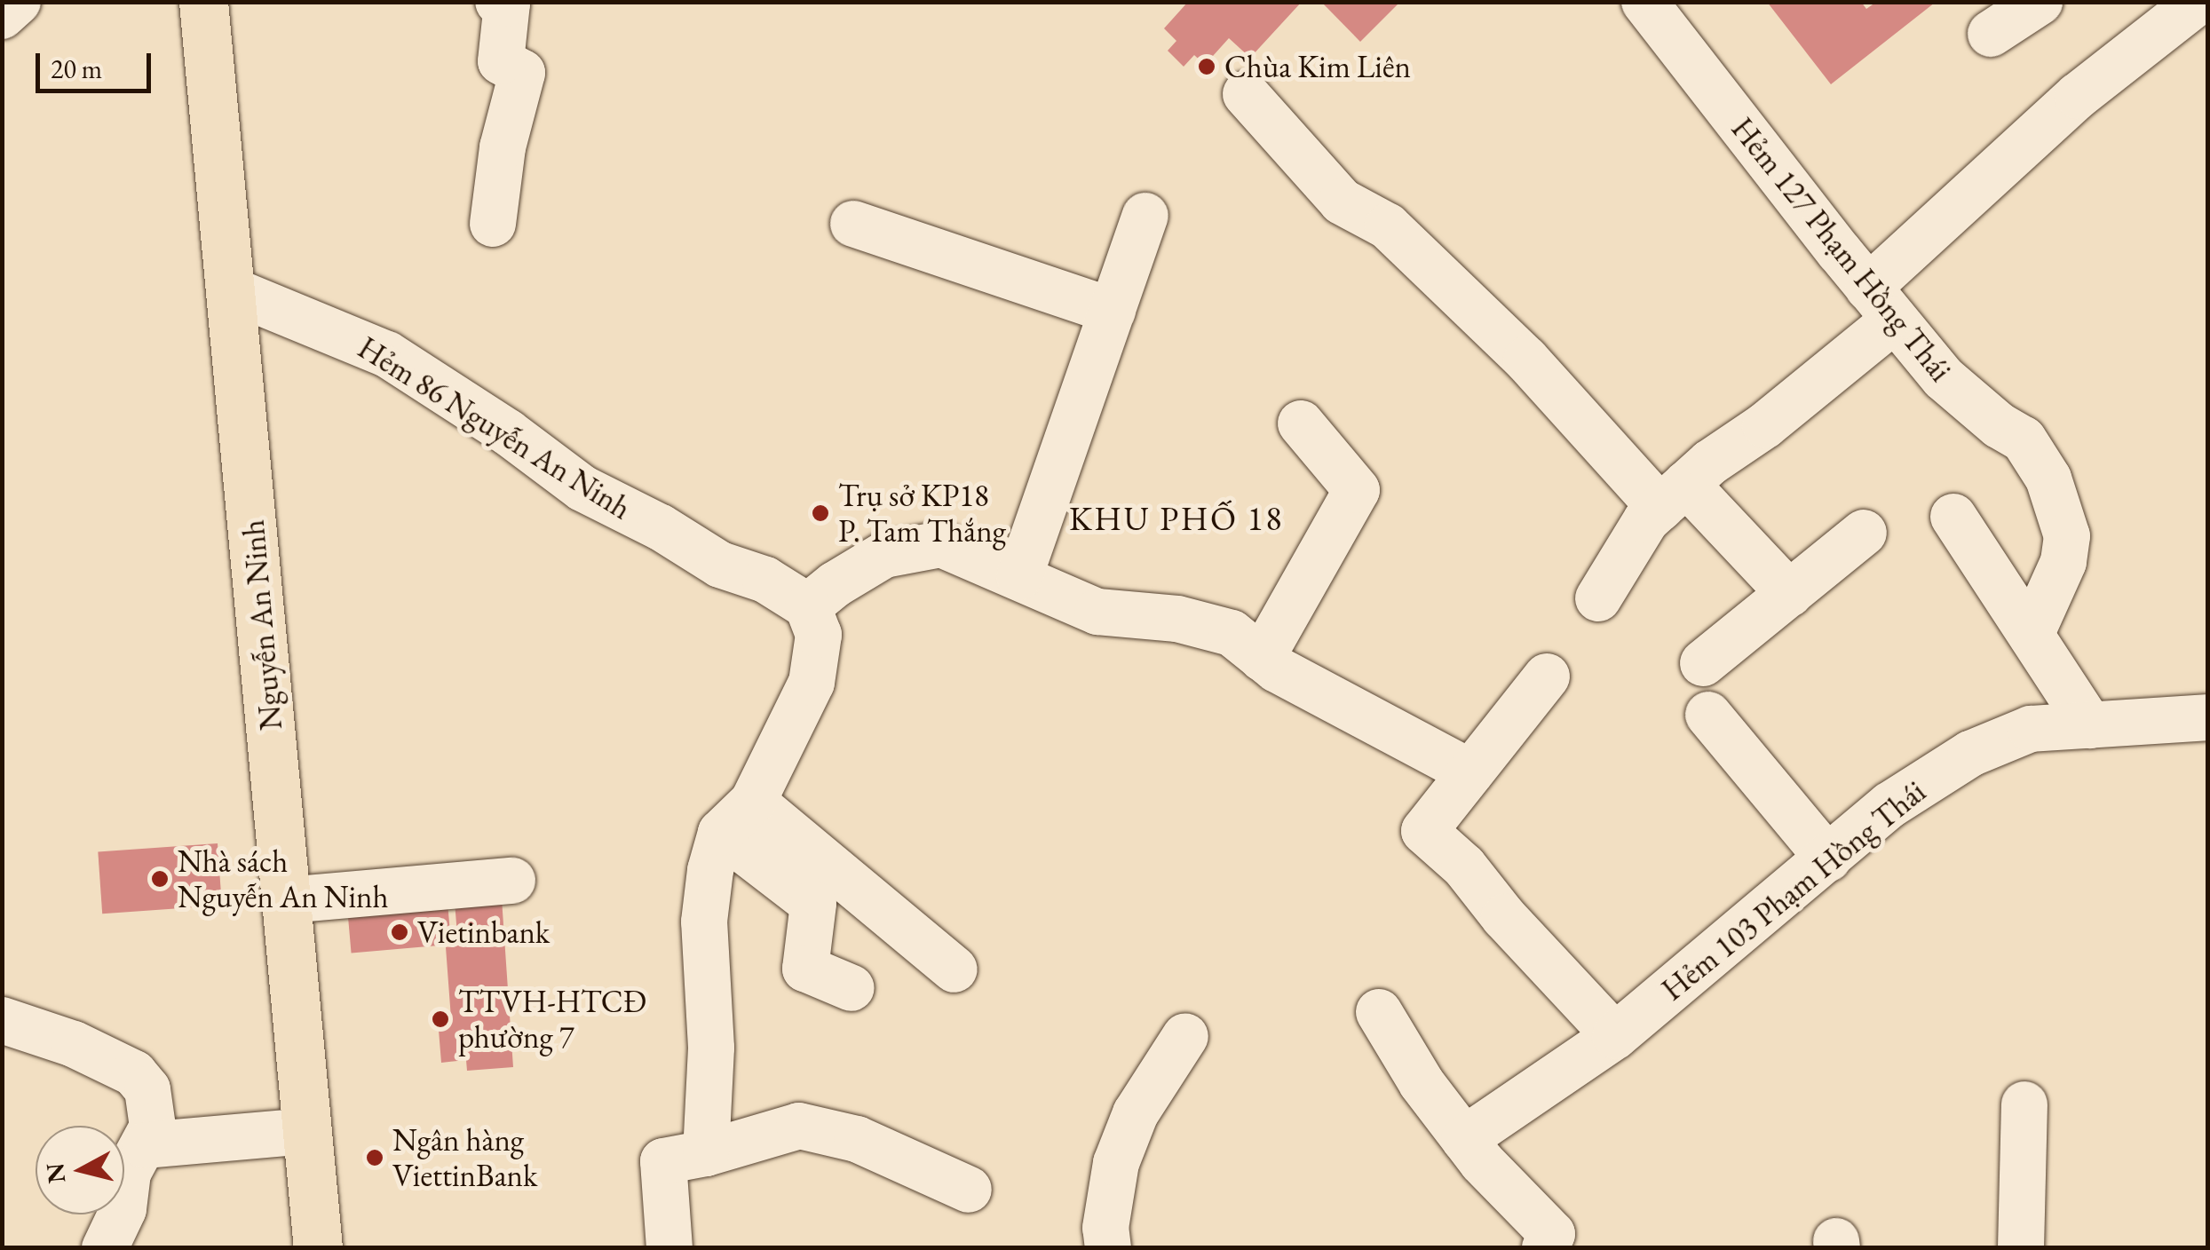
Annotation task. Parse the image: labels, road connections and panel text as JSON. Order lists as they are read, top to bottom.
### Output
{
  "streets": {
    "main road": ["Nguyễn An Ninh"],
    "street": ["Hẻm 127 Phạm Hồng Thái", "Hẻm 86 Nguyễn An Ninh", "Hẻm 103 Phạm Hồng Thái"]
  },
  "crossings": [
    ["Hẻm 86 Nguyễn An Ninh", "Nguyễn An Ninh"]
  ],
  "districts": ["KHU PHỐ 18"],
  "places": [
    "Chùa Kim Liên",
    "Trụ sở KP18 P. Tam Thắng",
    "Nhà sách Nguyễn An Ninh",
    "Vietinbank",
    "TTVH-HTCĐ phường 7",
    "Ngân hàng ViettinBank"
  ],
  "scale_bar": "20 m",
  "north": "left"
}
